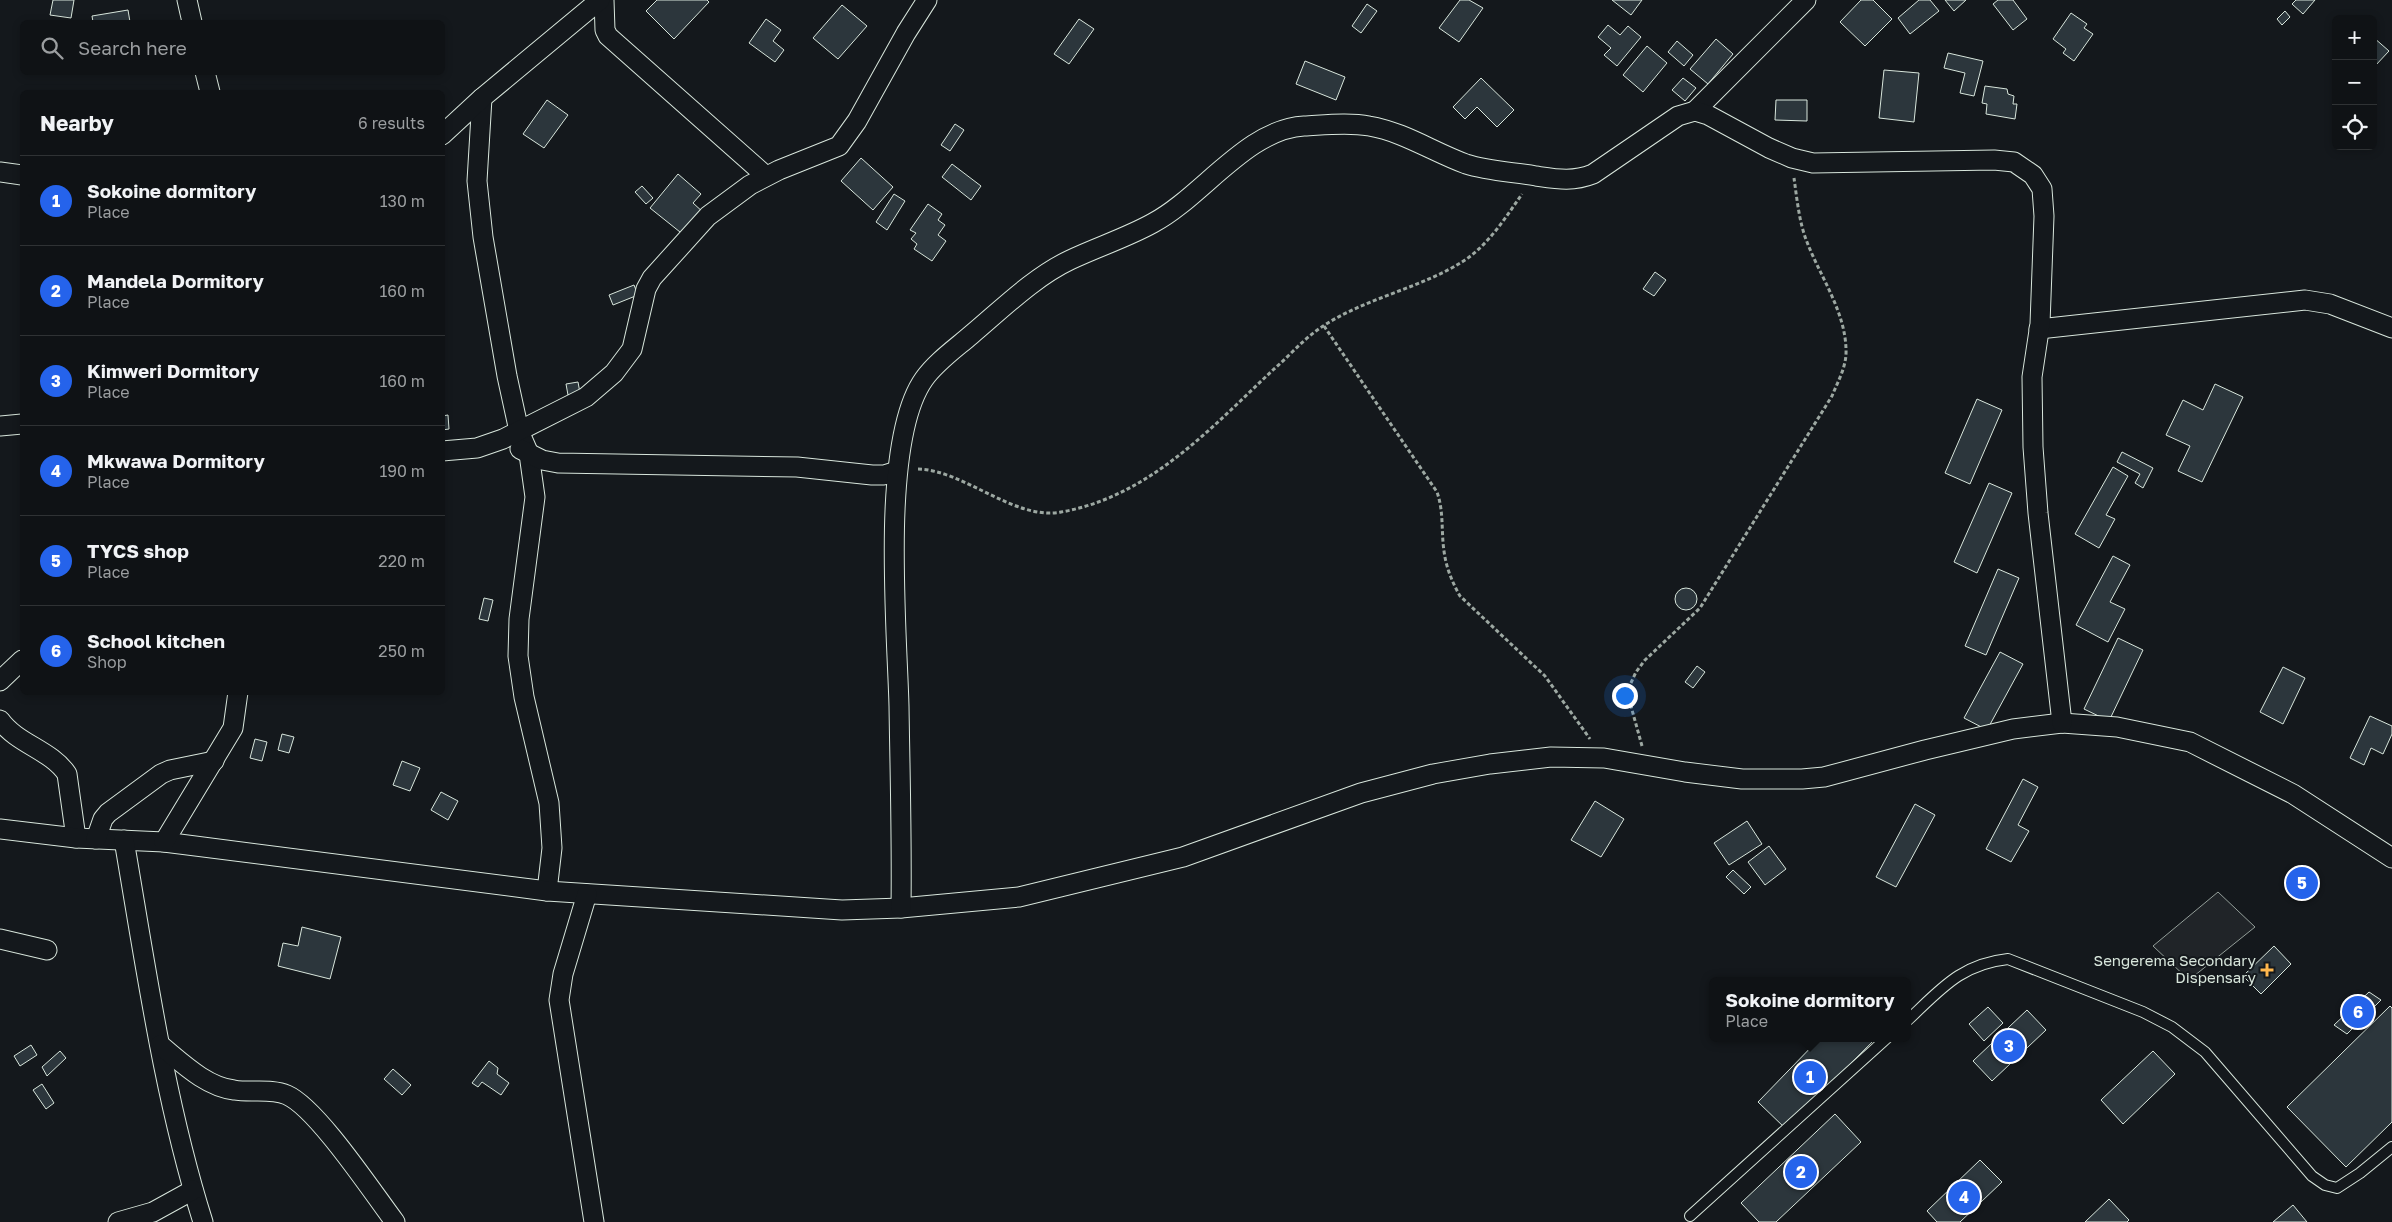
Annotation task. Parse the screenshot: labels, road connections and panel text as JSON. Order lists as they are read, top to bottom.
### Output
{
  "places": {
    "health": ["Sengerema Secondary Dispensary"]
  },
  "page": {
    "map_buttons": ["+", "−"],
    "search": "Search here",
    "heading": ["Nearby", "6 results"],
    "list": [
      {
        "mark": "1",
        "name": "Sokoine dormitory",
        "note": "Place",
        "value": "130 m"
      },
      {
        "mark": "2",
        "name": "Mandela Dormitory",
        "note": "Place",
        "value": "160 m"
      },
      {
        "mark": "3",
        "name": "Kimweri Dormitory",
        "note": "Place",
        "value": "160 m"
      },
      {
        "mark": "4",
        "name": "Mkwawa Dormitory",
        "note": "Place",
        "value": "190 m"
      },
      {
        "mark": "5",
        "name": "TYCS shop",
        "note": "Place",
        "value": "220 m"
      },
      {
        "mark": "6",
        "name": "School kitchen",
        "note": "Shop",
        "value": "250 m"
      }
    ],
    "pins": [
      "5",
      "6",
      "3",
      "1",
      "2",
      "4"
    ],
    "popup": ["Sokoine dormitory", "Place"]
  }
}
